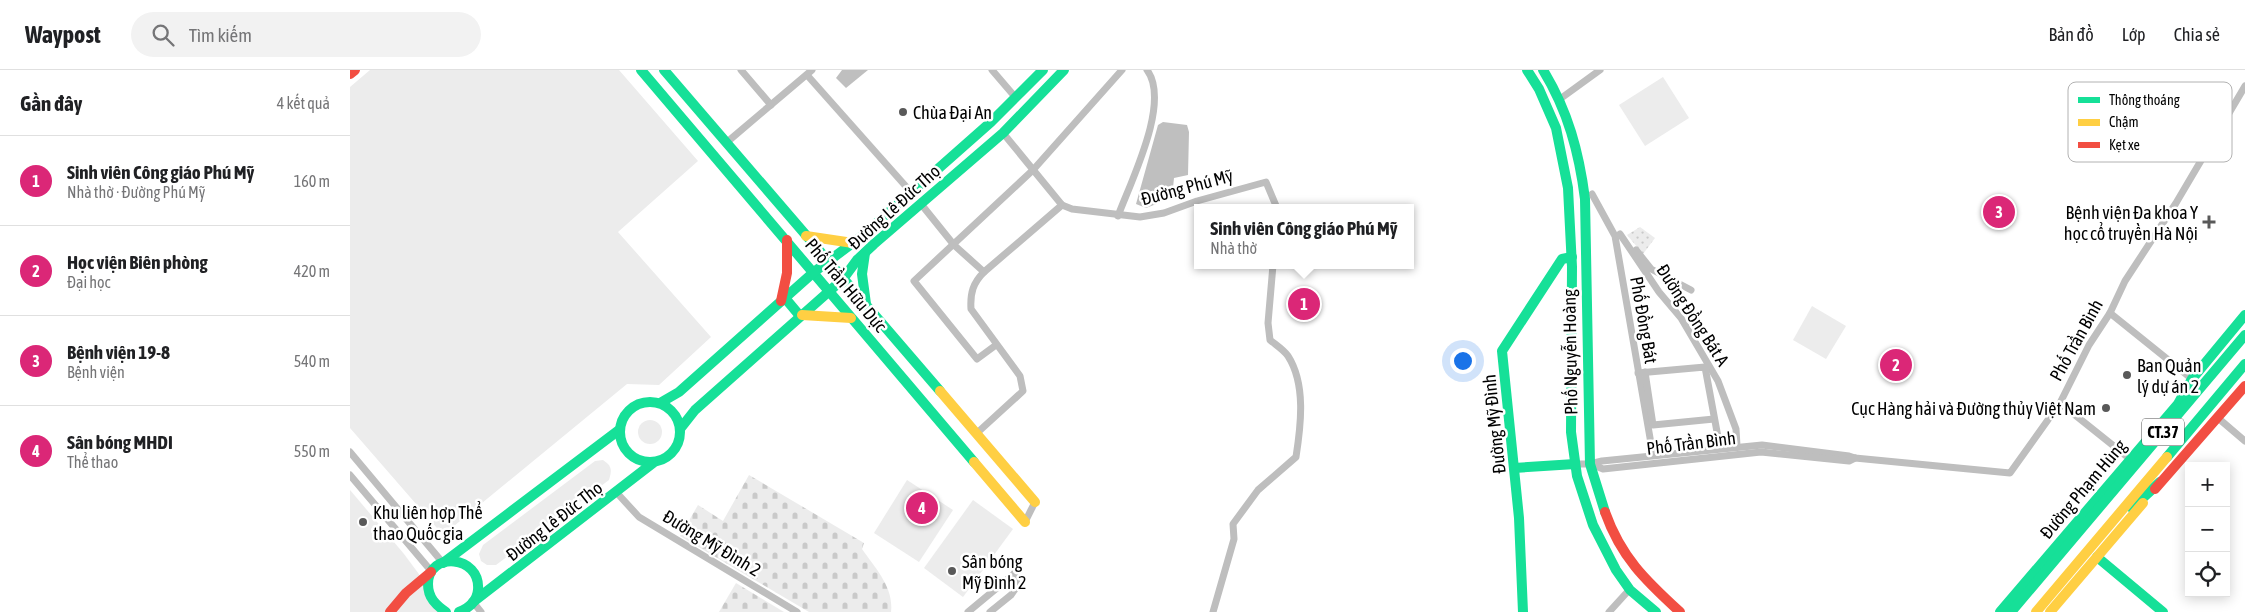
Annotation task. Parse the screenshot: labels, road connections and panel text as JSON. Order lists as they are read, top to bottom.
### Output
{
  "streets": {
    "main road": [
      "Đường Lê Đức Thọ",
      "Phố Trần Hữu Dực",
      "Phố Trần Bình",
      "Phố Nguyễn Hoàng",
      "Đường Mỹ Đình",
      "CT.37",
      "Đường Phạm Hùng"
    ],
    "street": [
      "Đường Phú Mỹ",
      "Đường Đồng Bát A",
      "Phố Đồng Bát",
      "Đường Mỹ Đình 2"
    ]
  },
  "crossings": [
    ["Đường Lê Đức Thọ", "Phố Trần Hữu Dực"],
    ["Đường Lê Đức Thọ", "Đường Mỹ Đình 2"],
    ["Đường Đồng Bát A", "Phố Trần Bình"],
    ["Phố Đồng Bát", "Phố Trần Bình"],
    ["Phố Trần Bình", "Phố Nguyễn Hoàng"],
    ["Phố Trần Bình", "Đường Mỹ Đình"],
    ["Phố Nguyễn Hoàng", "Đường Mỹ Đình"]
  ],
  "places": {
    "other": [
      "Chùa Đại An",
      "Ban Quản lý dự án 2",
      "Cục Hàng hải và Đường thủy Việt Nam",
      "Khu liên hợp Thể thao Quốc gia",
      "Sân bóng Mỹ Đình 2"
    ],
    "health": ["Bệnh viện Đa khoa Y học cổ truyền Hà Nội"]
  },
  "legend": ["Thông thoáng", "Chậm", "Kẹt xe"],
  "page": {
    "header": "Waypost",
    "search": "Tìm kiếm",
    "nav": ["Bản đồ", "Lớp", "Chia sẻ"],
    "heading": ["Gần đây", "4 kết quả"],
    "list": [
      {
        "mark": "1",
        "name": "Sinh viên Công giáo Phú Mỹ",
        "note": "Nhà thờ · Đường Phú Mỹ",
        "value": "160 m"
      },
      {
        "mark": "2",
        "name": "Học viện Biên phòng",
        "note": "Đại học",
        "value": "420 m"
      },
      {
        "mark": "3",
        "name": "Bệnh viện 19-8",
        "note": "Bệnh viện",
        "value": "540 m"
      },
      {
        "mark": "4",
        "name": "Sân bóng MHDI",
        "note": "Thể thao",
        "value": "550 m"
      }
    ],
    "pins": [
      "3",
      "1",
      "2",
      "4"
    ],
    "popup": ["Sinh viên Công giáo Phú Mỹ", "Nhà thờ"],
    "map_buttons": ["+", "−"]
  }
}
